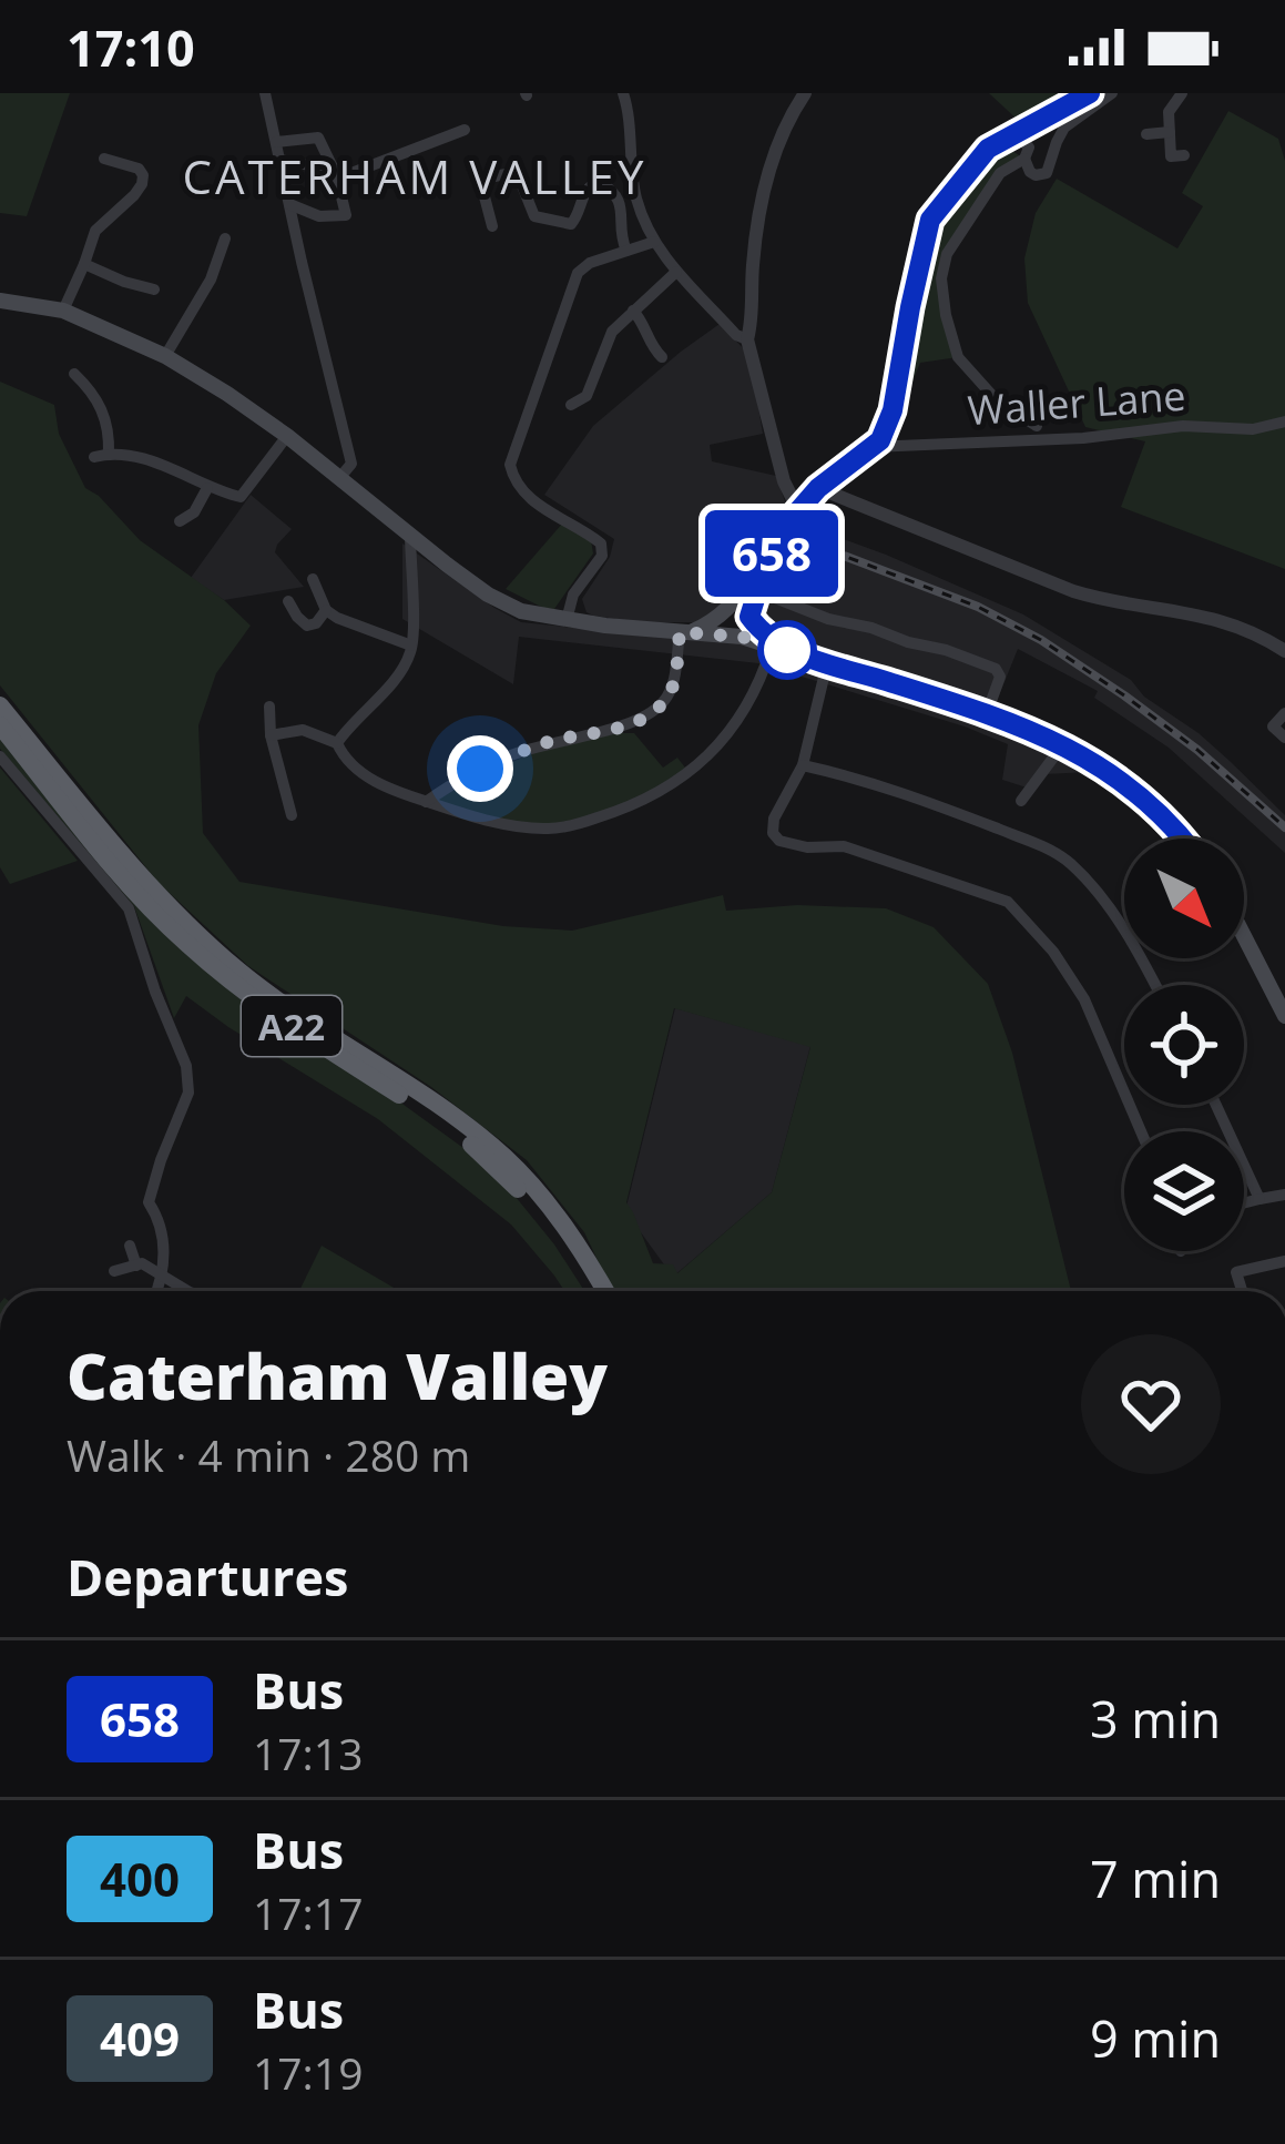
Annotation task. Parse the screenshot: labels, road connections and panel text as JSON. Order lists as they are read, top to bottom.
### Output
{
  "streets": {
    "highway": ["A22"],
    "street": ["Waller Lane"]
  },
  "districts": ["CATERHAM VALLEY"],
  "lines": ["bus line 658"],
  "north": "bottom right",
  "page": {
    "status": "17:10",
    "on_map": "658",
    "heading": [
      ["Caterham Valley", "Walk · 4 min · 280 m"],
      "Departures"
    ],
    "list": [
      {
        "mark": "658",
        "name": "Bus",
        "note": "17:13",
        "value": "3 min"
      },
      {
        "mark": "400",
        "name": "Bus",
        "note": "17:17",
        "value": "7 min"
      },
      {
        "mark": "409",
        "name": "Bus",
        "note": "17:19",
        "value": "9 min"
      }
    ]
  }
}
